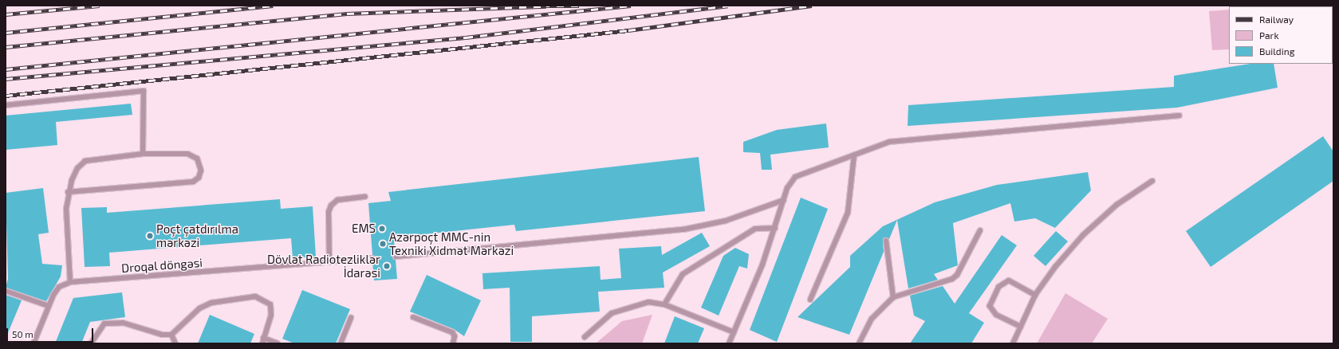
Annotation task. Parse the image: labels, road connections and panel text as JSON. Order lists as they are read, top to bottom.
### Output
{
  "streets": {
    "lane": ["Droqal döngəsi"]
  },
  "places": [
    "EMS",
    "Poçt çatdırılma mərkəzi",
    "Azərpoçt MMC-nin Texniki Xidmət Mərkəzi",
    "Dövlət Radiotezliklər İdarəsi"
  ],
  "legend": ["Railway", "Park", "Building"],
  "scale_bar": "50 m"
}
